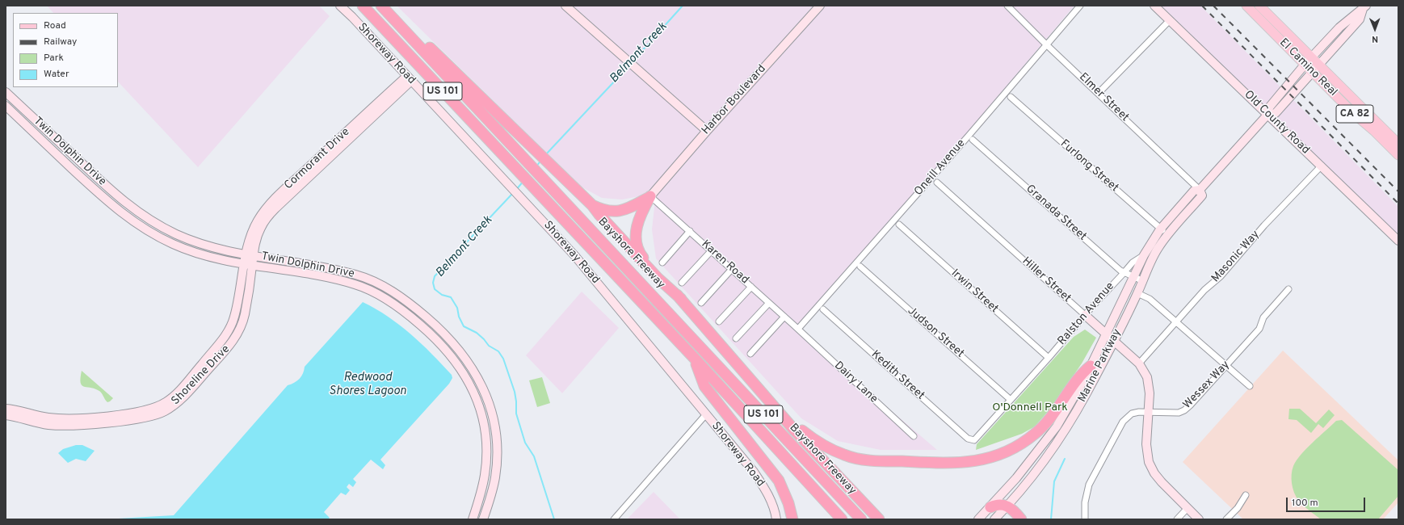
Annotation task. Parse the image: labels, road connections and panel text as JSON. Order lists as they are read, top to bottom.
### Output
{
  "streets": {
    "highway": ["US 101", "Bayshore Freeway"],
    "main road": [
      "Shoreway Road",
      "El Camino Real",
      "Harbor Boulevard",
      "CA 82",
      "Old County Road",
      "Twin Dolphin Drive",
      "Cormorant Drive",
      "Hiller Street",
      "Ralston Avenue",
      "Marine Parkway",
      "Shoreline Drive"
    ],
    "street": [
      "Elmer Street",
      "Furlong Street",
      "Oneill Avenue",
      "Granada Street",
      "Masonic Way",
      "Karen Road",
      "Irwin Street",
      "Judson Street",
      "Kedith Street",
      "Dairy Lane",
      "Wessex Way"
    ]
  },
  "crossings": [
    ["Shoreway Road", "Cormorant Drive"],
    ["El Camino Real", "Ralston Avenue"],
    ["Elmer Street", "Oneill Avenue"],
    ["Elmer Street", "Ralston Avenue"],
    ["Harbor Boulevard", "Karen Road"],
    ["Old County Road", "Masonic Way"],
    ["Old County Road", "Ralston Avenue"],
    ["Twin Dolphin Drive", "Cormorant Drive"],
    ["Twin Dolphin Drive", "Shoreline Drive"],
    ["Cormorant Drive", "Shoreline Drive"],
    ["Furlong Street", "Ralston Avenue"],
    ["Furlong Street", "Marine Parkway"],
    ["Oneill Avenue", "Karen Road"],
    ["Oneill Avenue", "Dairy Lane"],
    ["Granada Street", "Ralston Avenue"],
    ["Granada Street", "Marine Parkway"],
    ["Masonic Way", "Hiller Street"],
    ["Karen Road", "Dairy Lane"],
    ["Hiller Street", "Ralston Avenue"],
    ["Hiller Street", "Marine Parkway"],
    ["Hiller Street", "Wessex Way"],
    ["Irwin Street", "Ralston Avenue"],
    ["Ralston Avenue", "Judson Street"],
    ["Ralston Avenue", "Marine Parkway"],
    ["Ralston Avenue", "Kedith Street"]
  ],
  "water": ["Belmont Creek", "Redwood Shores Lagoon"],
  "parks": ["O'Donnell Park"],
  "legend": [
    "Road",
    "Railway",
    "Park",
    "Water"
  ],
  "scale_bar": "100 m",
  "north": "bottom"
}
